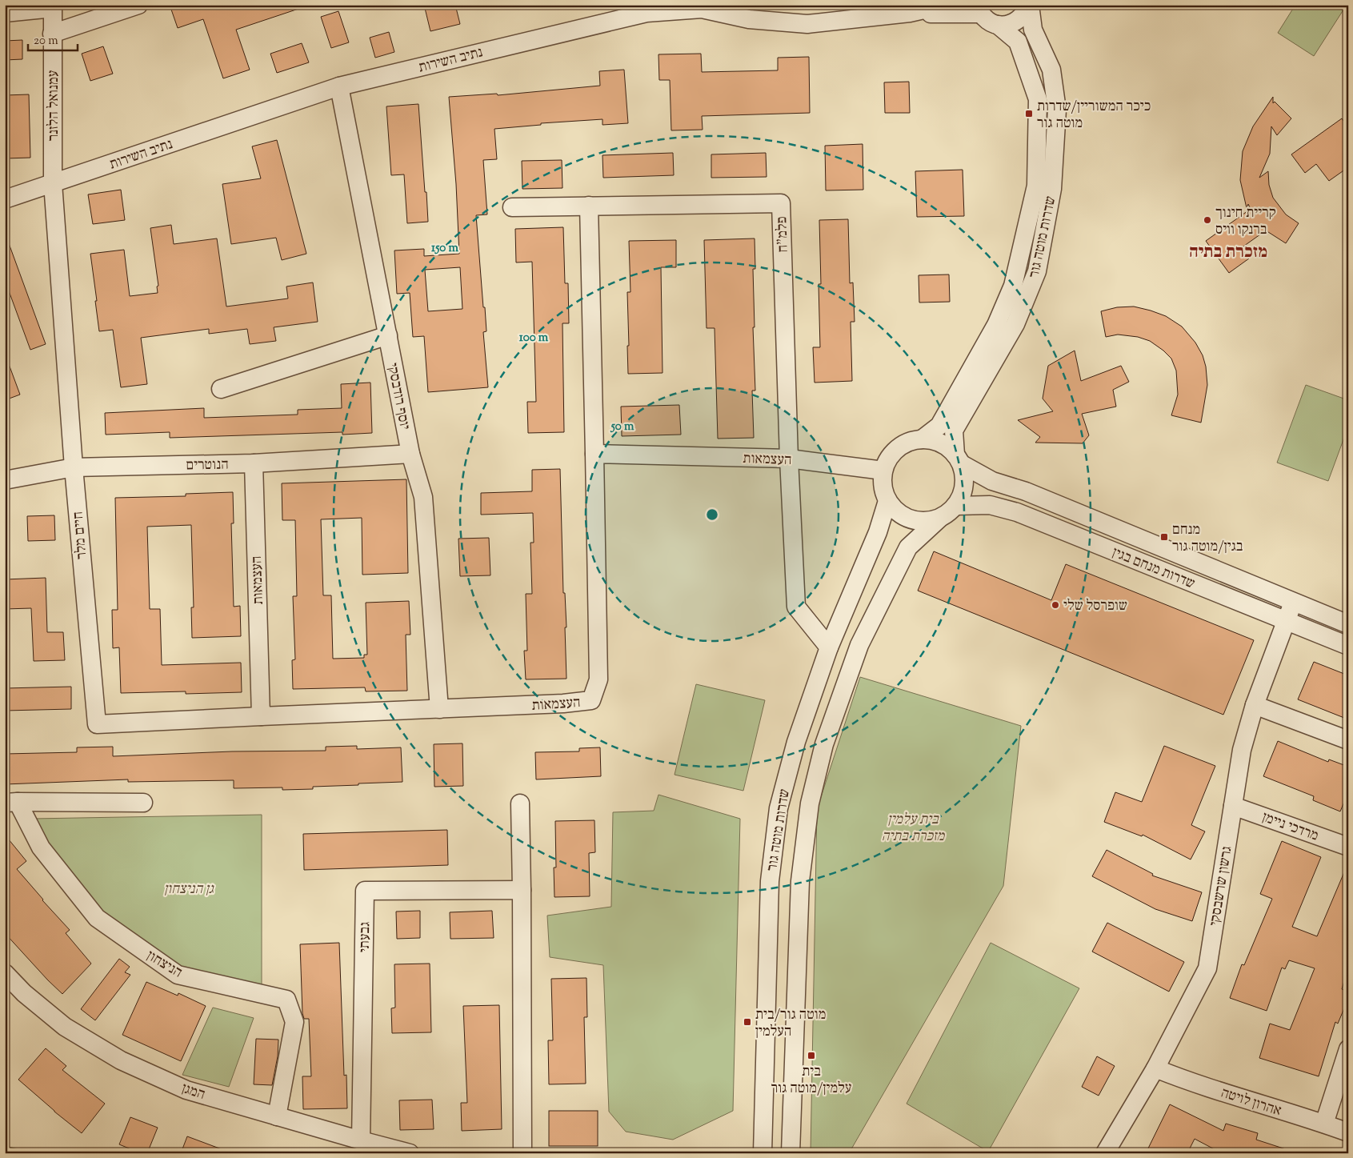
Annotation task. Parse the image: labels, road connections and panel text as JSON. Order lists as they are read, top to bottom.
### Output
{
  "streets": {
    "street": [
      "נתיב השירות",
      "עמנואל הלזנר",
      "פלמ\"ח",
      "שדרות מוטה גור",
      "יוסף רודבסקי",
      "העצמאות",
      "הנוטרים",
      "חיים מלר",
      "שדרות מנחם בגין",
      "מרדכי ניימן",
      "גרשון שרשבסקי",
      "גבעתי",
      "הניצחון",
      "המגן",
      "אהרון לויטה"
    ]
  },
  "crossings": [
    ["נתיב השירות", "עמנואל הלזנר"],
    ["נתיב השירות", "שדרות מוטה גור"],
    ["נתיב השירות", "יוסף רודבסקי"],
    ["נתיב השירות", "חיים מלר"],
    ["עמנואל הלזנר", "חיים מלר"],
    ["פלמ\"ח", "העצמאות"],
    ["שדרות מוטה גור", "העצמאות"],
    ["שדרות מוטה גור", "שדרות מנחם בגין"],
    ["יוסף רודבסקי", "העצמאות"],
    ["יוסף רודבסקי", "הנוטרים"],
    ["העצמאות", "הנוטרים"],
    ["העצמאות", "חיים מלר"],
    ["העצמאות", "שדרות מנחם בגין"],
    ["הנוטרים", "חיים מלר"],
    ["שדרות מנחם בגין", "גרשון שרשבסקי"],
    ["מרדכי ניימן", "גרשון שרשבסקי"],
    ["גרשון שרשבסקי", "אהרון לויטה"],
    ["גבעתי", "המגן"],
    ["הניצחון", "המגן"]
  ],
  "districts": ["מזכרת בתיה"],
  "parks": ["בית עלמין מזכרת בתיה", "גן הניצחון"],
  "places": {
    "transit": [
      "כיכר המשוריין/שדרות מוטה גור",
      "מנחם בגין/מוטה גור",
      "מוטה גור/בית העלמין",
      "בית עלמין/מוטה גור"
    ],
    "other": ["קריית חינוך ברנקו וויס", "שופרסל שלי"]
  },
  "scale_bar": "20 m",
  "rings": ["150 m", "100 m", "50 m"]
}
